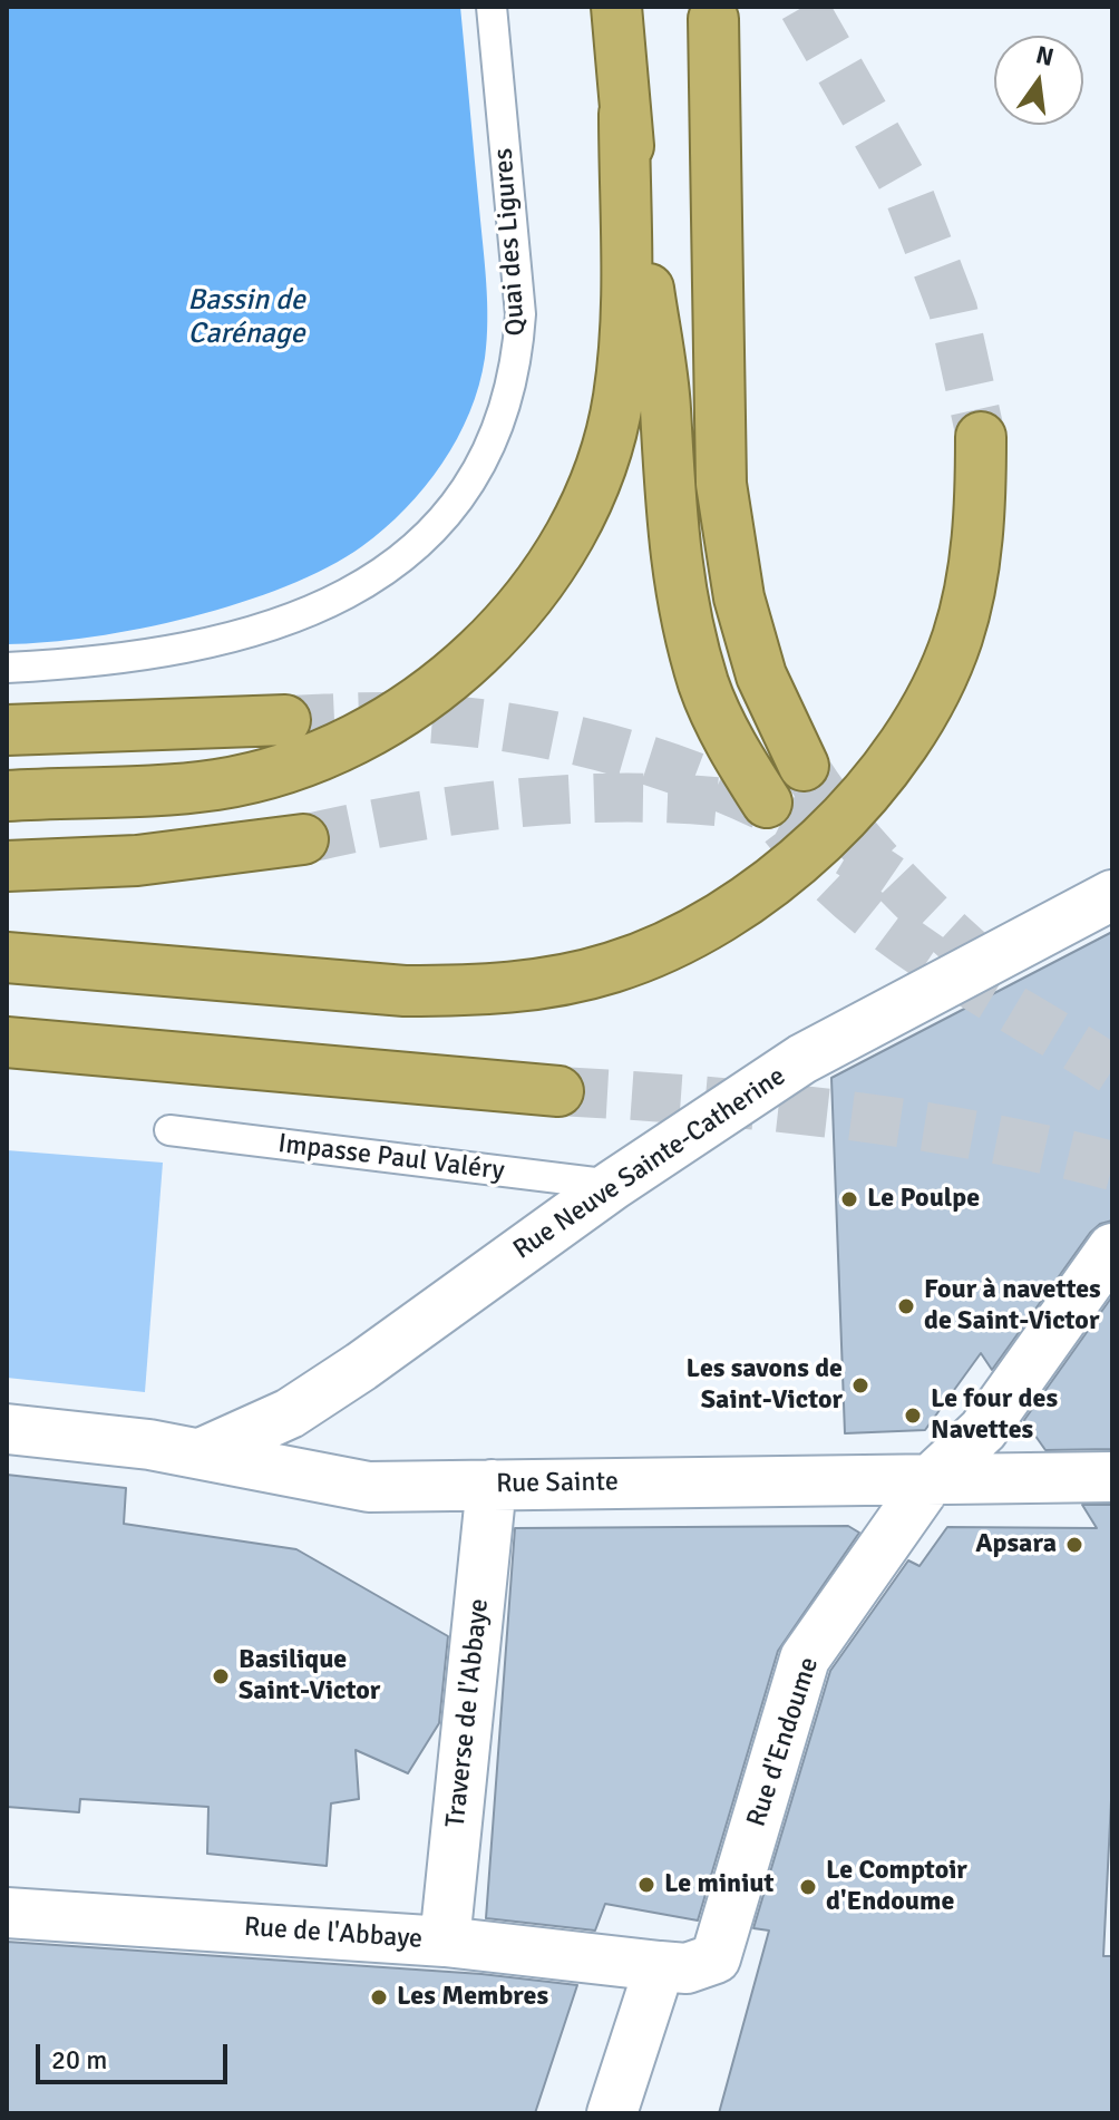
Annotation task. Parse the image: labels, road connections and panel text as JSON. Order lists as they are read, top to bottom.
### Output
{
  "streets": {
    "street": [
      "Rue Neuve Sainte-Catherine",
      "Rue Sainte",
      "Traverse de l'Abbaye",
      "Rue d'Endoume",
      "Rue de l'Abbaye"
    ],
    "lane": ["Quai des Ligures", "Impasse Paul Valéry"]
  },
  "crossings": [
    ["Impasse Paul Valéry", "Rue Neuve Sainte-Catherine"],
    ["Rue Neuve Sainte-Catherine", "Rue Sainte"],
    ["Rue Sainte", "Traverse de l'Abbaye"],
    ["Rue Sainte", "Rue d'Endoume"],
    ["Traverse de l'Abbaye", "Rue de l'Abbaye"],
    ["Rue d'Endoume", "Rue de l'Abbaye"]
  ],
  "water": ["Bassin de Carénage"],
  "places": [
    "Le Poulpe",
    "Four à navettes de Saint-Victor",
    "Les savons de Saint-Victor",
    "Le four des Navettes",
    "Apsara",
    "Basilique Saint-Victor",
    "Le miniut",
    "Le Comptoir d'Endoume",
    "Les Membres"
  ],
  "scale_bar": "20 m",
  "north": "top"
}
